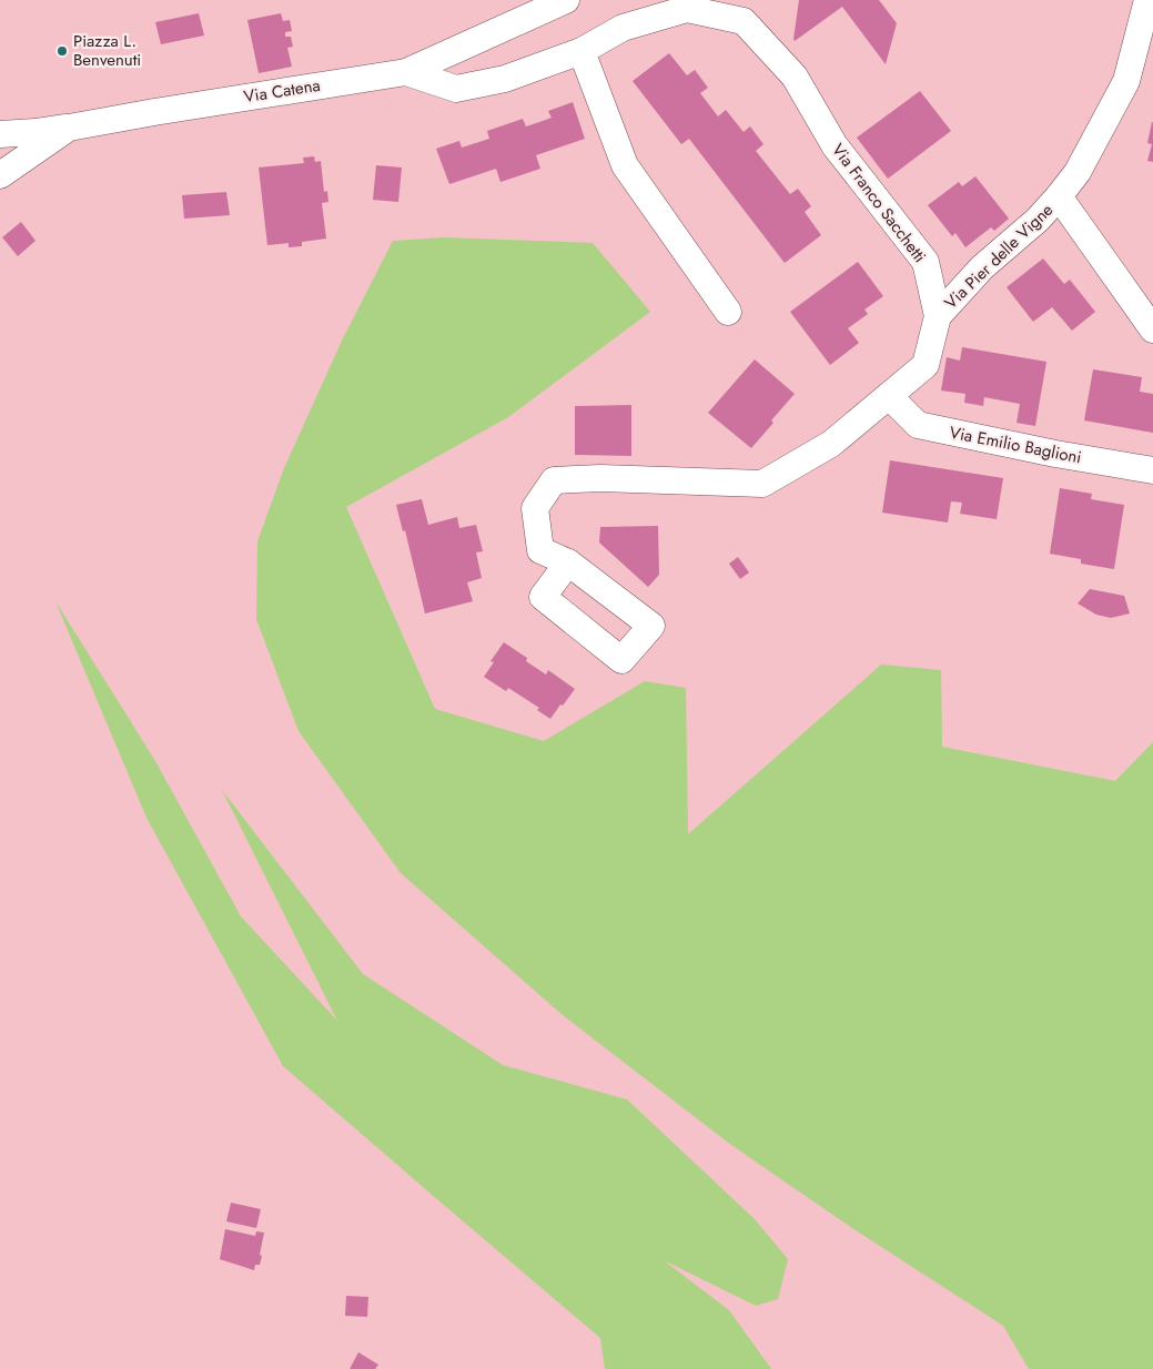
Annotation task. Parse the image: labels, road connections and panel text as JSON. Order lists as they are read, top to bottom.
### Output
{
  "streets": {
    "street": [
      "Via Catena",
      "Via Franco Sacchetti",
      "Via Pier delle Vigne",
      "Via Emilio Baglioni"
    ]
  },
  "crossings": [
    ["Via Catena", "Via Franco Sacchetti"],
    ["Via Franco Sacchetti", "Via Pier delle Vigne"],
    ["Via Franco Sacchetti", "Via Emilio Baglioni"]
  ],
  "places": ["Piazza L. Benvenuti"]
}
